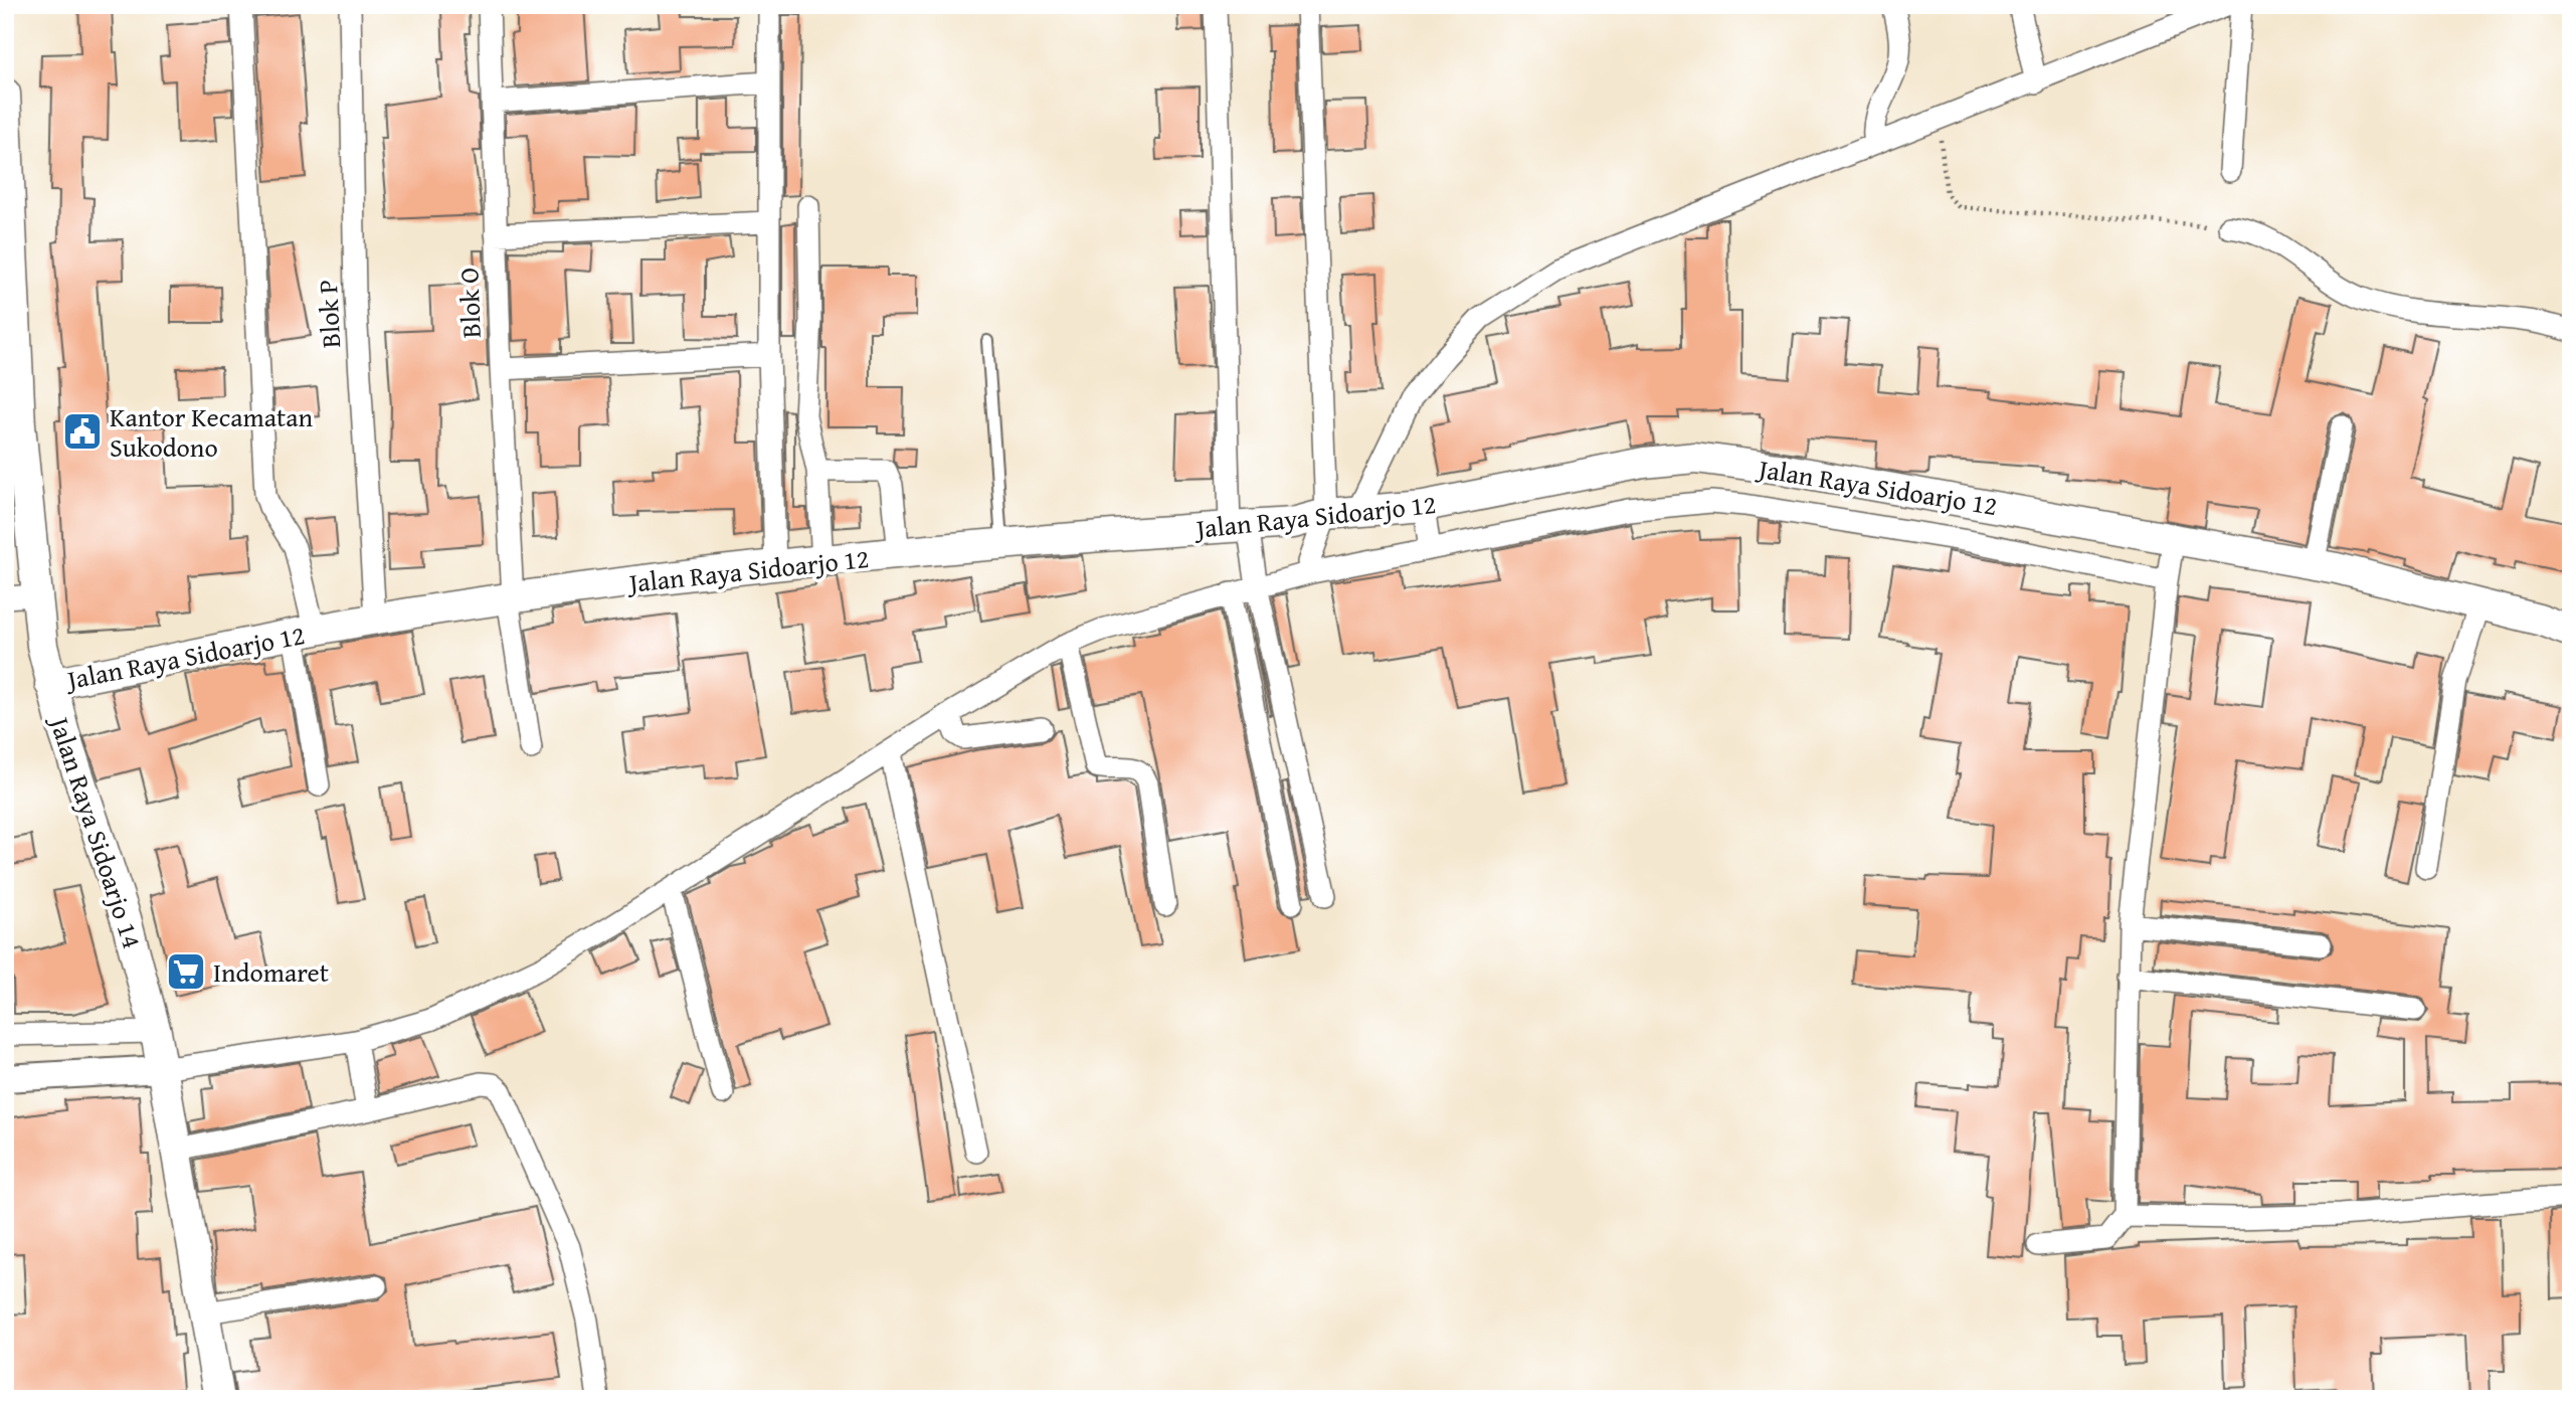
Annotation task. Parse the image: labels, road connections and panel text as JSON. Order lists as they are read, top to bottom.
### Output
{
  "streets": {
    "main road": ["Jalan Raya Sidoarjo 12", "Jalan Raya Sidoarjo 14"],
    "street": ["Blok O", "Blok P"]
  },
  "crossings": [
    ["Blok O", "Jalan Raya Sidoarjo 12"],
    ["Blok P", "Jalan Raya Sidoarjo 12"],
    ["Jalan Raya Sidoarjo 12", "Jalan Raya Sidoarjo 14"]
  ],
  "places": {
    "public building": ["Kantor Kecamatan Sukodono"],
    "supermarket": ["Indomaret"]
  }
}
